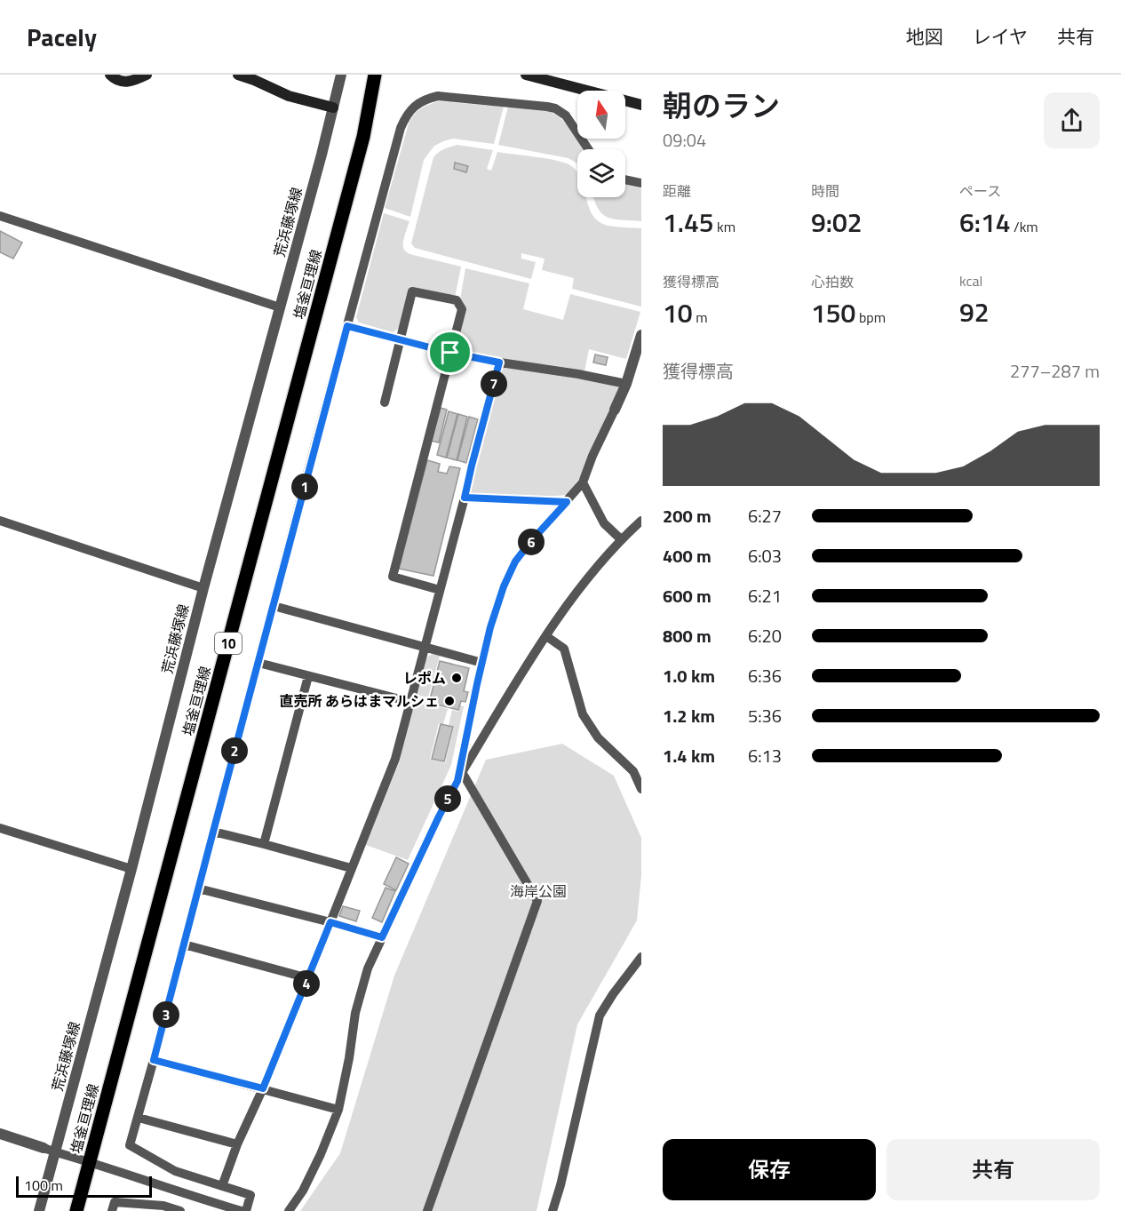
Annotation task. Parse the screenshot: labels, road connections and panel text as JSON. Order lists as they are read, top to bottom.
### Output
{
  "streets": {
    "main road": ["塩釜亘理線", "10"],
    "street": ["荒浜藤塚線"]
  },
  "parks": ["海岸公園"],
  "places": ["レポム", "直売所 あらはまマルシェ"],
  "scale_bar": "100 m",
  "north": "top",
  "page": {
    "header": "Pacely",
    "nav": ["地図", "レイヤ", "共有"],
    "heading": ["朝のラン", "09:04"],
    "stats": [
      ["距離", "1.45 km"],
      ["時間", "9:02"],
      ["ペース", "6:14 /km"],
      ["獲得標高", "10 m"],
      ["心拍数", "150 bpm"],
      ["kcal", "92"]
    ],
    "chart": ["獲得標高", "277–287 m"],
    "pins": [
      "7",
      "1",
      "6",
      "2",
      "5",
      "4",
      "3"
    ],
    "list": [
      {
        "name": "200 m",
        "note": "6:27"
      },
      {
        "name": "400 m",
        "note": "6:03"
      },
      {
        "name": "600 m",
        "note": "6:21"
      },
      {
        "name": "800 m",
        "note": "6:20"
      },
      {
        "name": "1.0 km",
        "note": "6:36"
      },
      {
        "name": "1.2 km",
        "note": "5:36"
      },
      {
        "name": "1.4 km",
        "note": "6:13"
      }
    ],
    "buttons": ["保存", "共有"],
    "scale": "100 m"
  }
}
